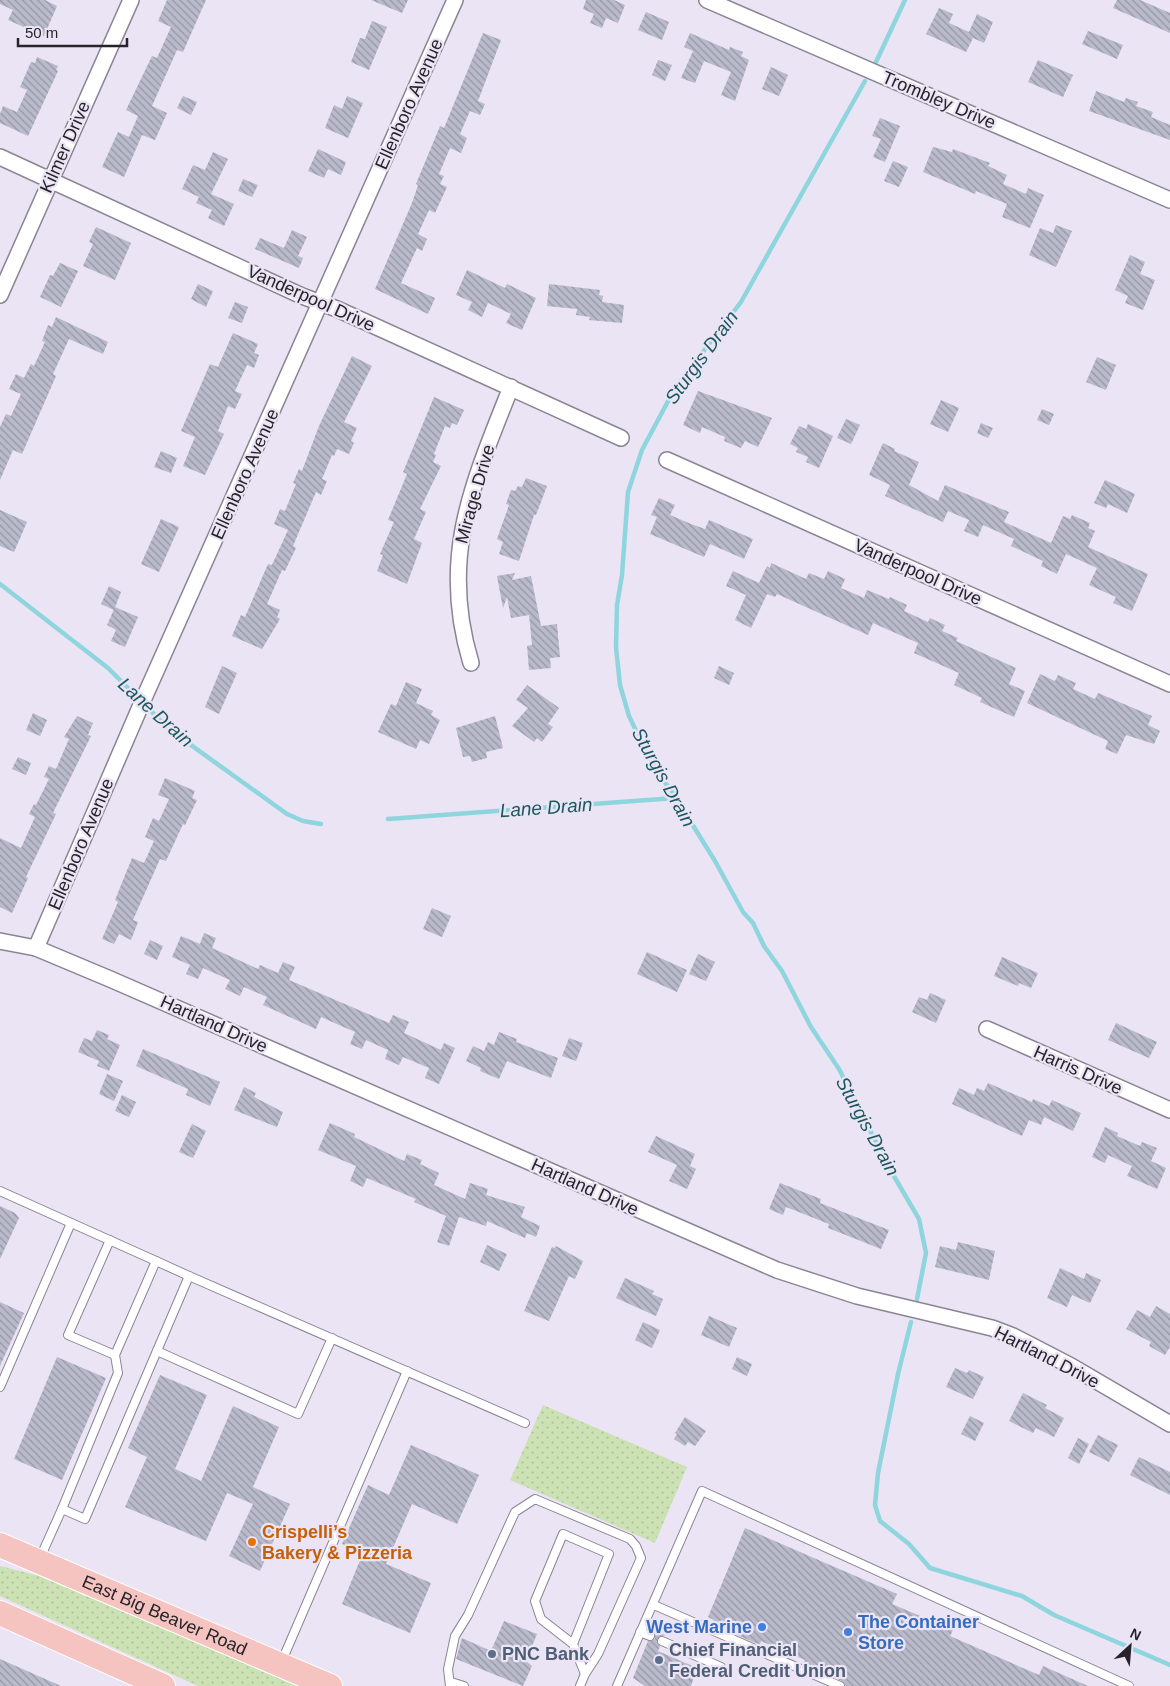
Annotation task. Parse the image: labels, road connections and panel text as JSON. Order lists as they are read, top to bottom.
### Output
{
  "streets": {
    "main road": ["East Big Beaver Road"],
    "street": [
      "Trombley Drive",
      "Ellenboro Avenue",
      "Kilmer Drive",
      "Vanderpool Drive",
      "Mirage Drive",
      "Hartland Drive",
      "Harris Drive"
    ]
  },
  "crossings": [
    ["Ellenboro Avenue", "Vanderpool Drive"],
    ["Ellenboro Avenue", "Hartland Drive"],
    ["Kilmer Drive", "Vanderpool Drive"],
    ["Vanderpool Drive", "Mirage Drive"]
  ],
  "water": ["Sturgis Drain", "Lane Drain"],
  "places": [
    "Crispelli’s Bakery & Pizzeria",
    "West Marine",
    "The Container Store",
    "PNC Bank",
    "Chief Financial Federal Credit Union"
  ],
  "scale_bar": "50 m",
  "north": "top right"
}
